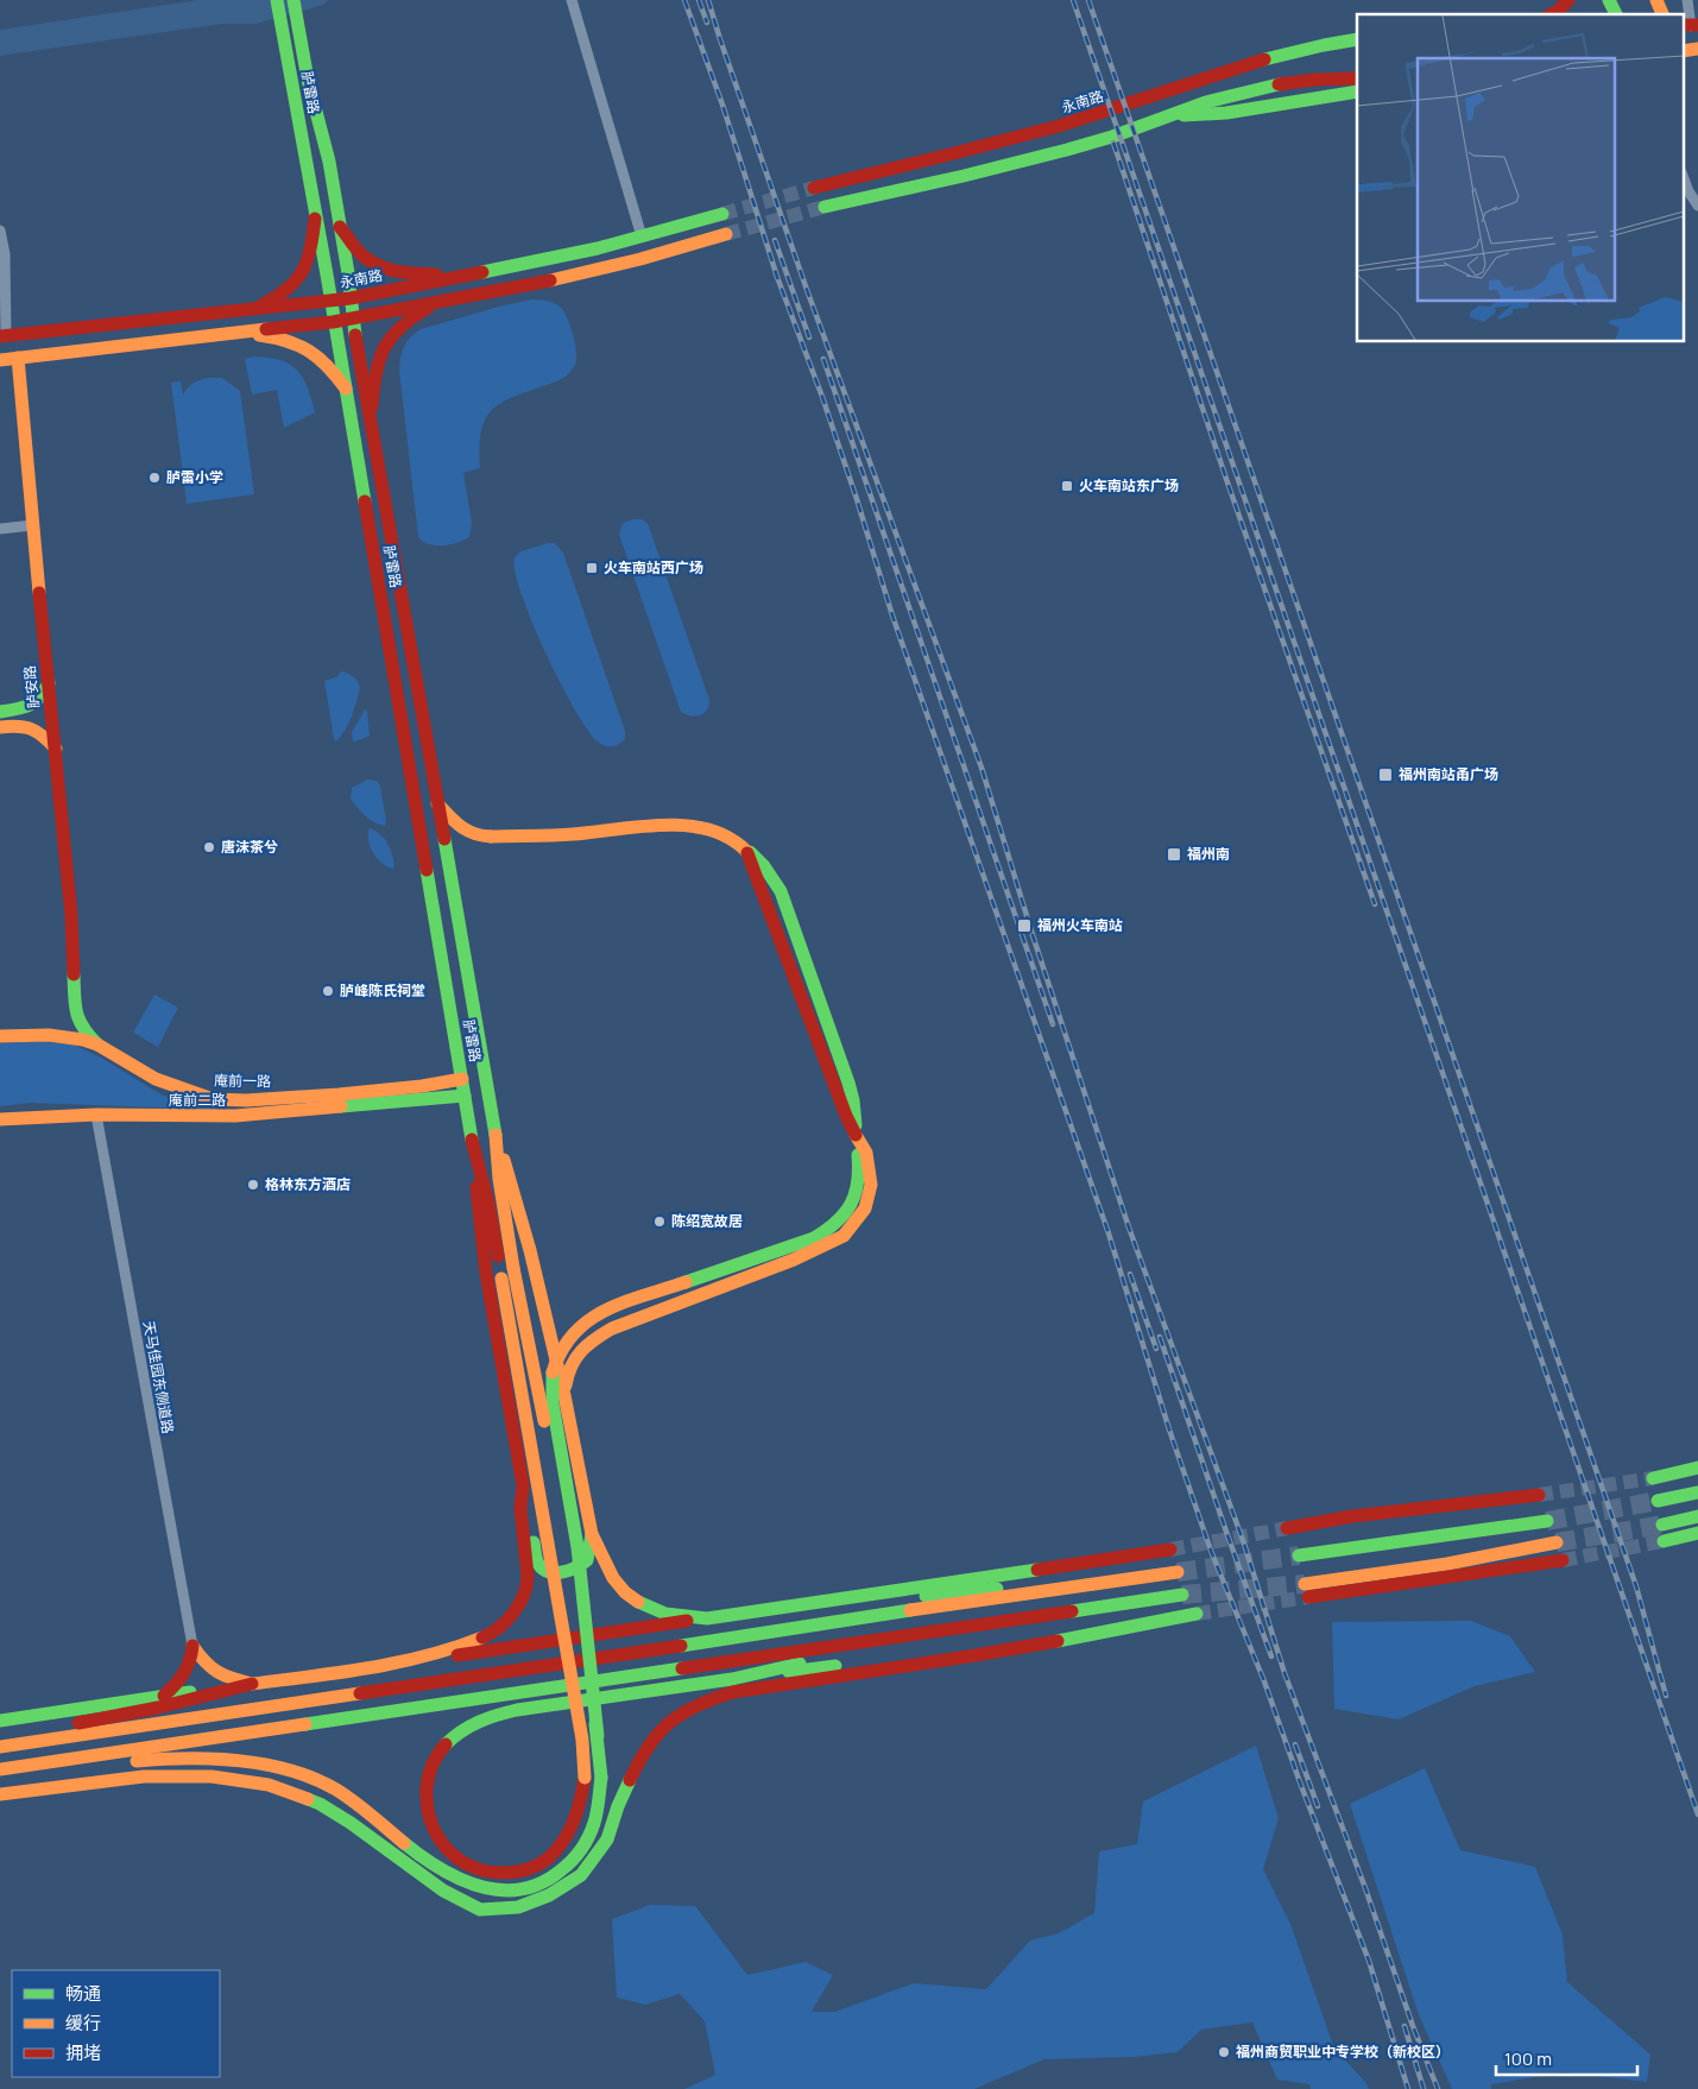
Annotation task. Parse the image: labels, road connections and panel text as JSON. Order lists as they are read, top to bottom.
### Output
{
  "streets": {
    "main road": [
      "胪雷路",
      "永南路",
      "胪安路",
      "庵前一路",
      "庵前二路"
    ],
    "street": ["天马佳园东侧道路"]
  },
  "crossings": [
    ["胪雷路", "永南路"],
    ["胪雷路", "庵前一路"],
    ["胪雷路", "庵前二路"],
    ["庵前二路", "天马佳园东侧道路"]
  ],
  "places": {
    "other": [
      "胪雷小学",
      "唐沫茶兮",
      "胪峰陈氏祠堂",
      "格林东方酒店",
      "陈绍宽故居",
      "福州商贸职业中专学校（新校区）"
    ],
    "transit": [
      "火车南站东广场",
      "火车南站西广场",
      "福州南站甬广场",
      "福州南",
      "福州火车南站"
    ]
  },
  "legend": ["畅通", "缓行", "拥堵"],
  "scale_bar": "100 m"
}
